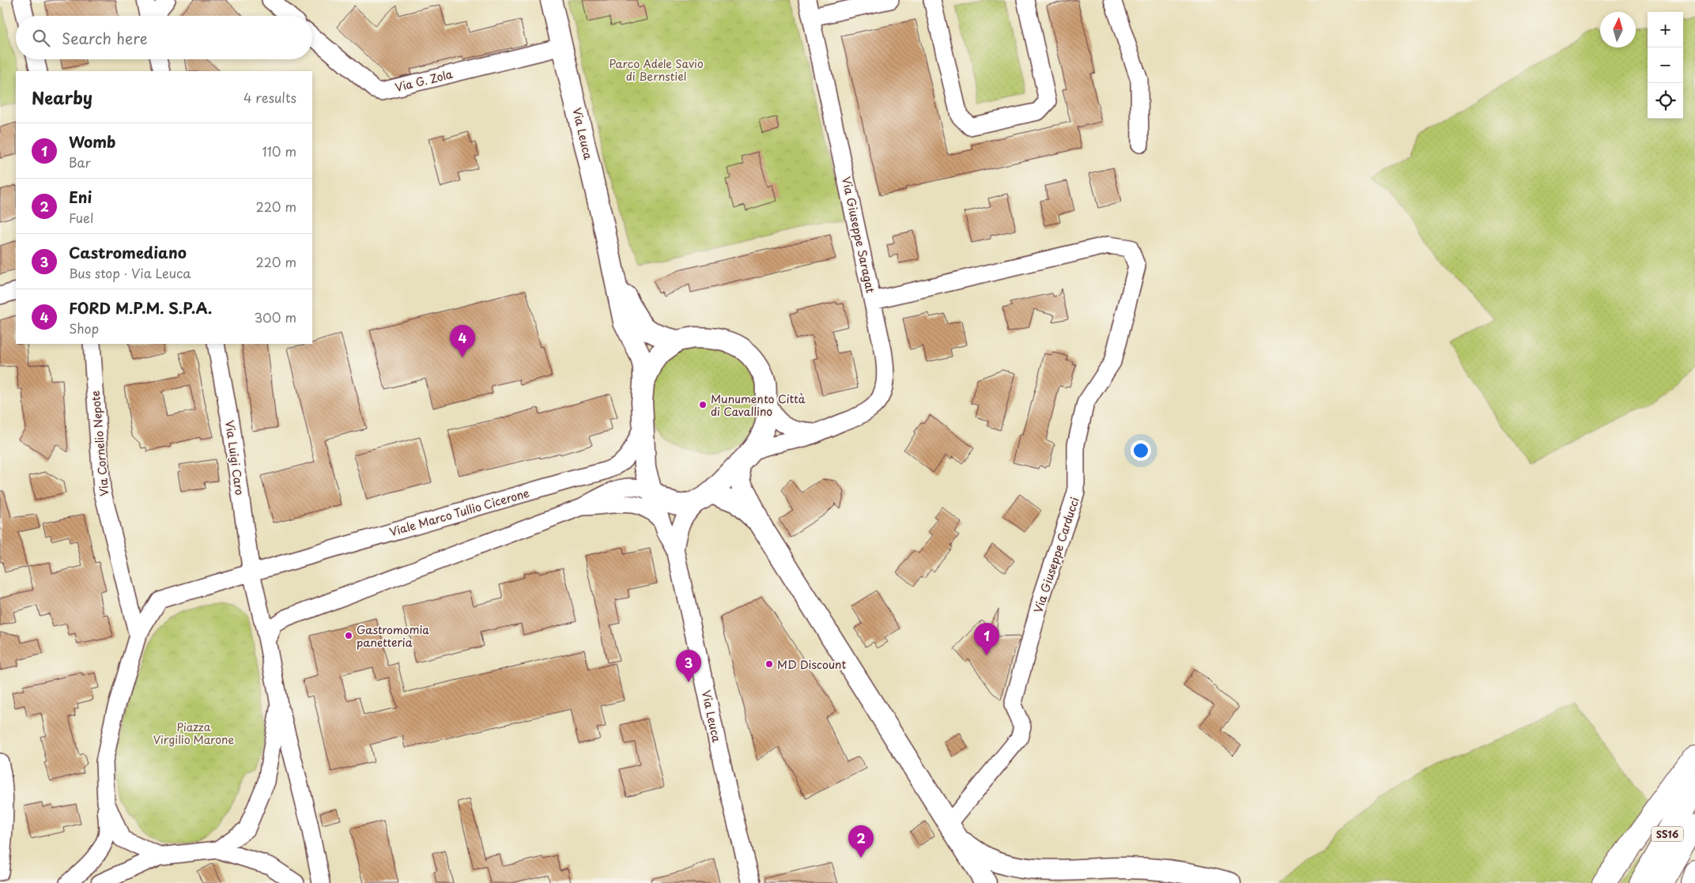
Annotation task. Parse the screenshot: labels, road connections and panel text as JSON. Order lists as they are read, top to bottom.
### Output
{
  "streets": {
    "highway": ["SS16"],
    "main road": ["Via Leuca"],
    "street": [
      "Via G. Zola",
      "Via Giuseppe Saragat",
      "Via Cornelio Nepote",
      "Via Luigi Caro",
      "Viale Marco Tullio Cicerone",
      "Via Giuseppe Carducci"
    ]
  },
  "crossings": [
    ["Via G. Zola", "Via Leuca"],
    ["Via Leuca", "Viale Marco Tullio Cicerone"],
    ["Via Giuseppe Saragat", "Via Giuseppe Carducci"],
    ["Via Luigi Caro", "Viale Marco Tullio Cicerone"]
  ],
  "parks": ["Parco Adele Savio di Bernstiel", "Piazza Virgilio Marone"],
  "places": ["Munumento Città di Cavallino", "Gastromomia panetteria", "MD Discount"],
  "north": "top",
  "page": {
    "map_buttons": ["+", "−"],
    "search": "Search here",
    "heading": ["Nearby", "4 results"],
    "list": [
      {
        "mark": "1",
        "name": "Womb",
        "note": "Bar",
        "value": "110 m"
      },
      {
        "mark": "2",
        "name": "Eni",
        "note": "Fuel",
        "value": "220 m"
      },
      {
        "mark": "3",
        "name": "Castromediano",
        "note": "Bus stop · Via Leuca",
        "value": "220 m"
      },
      {
        "mark": "4",
        "name": "FORD M.P.M. S.P.A.",
        "note": "Shop",
        "value": "300 m"
      }
    ],
    "pins": [
      "4",
      "1",
      "3",
      "2"
    ]
  }
}
